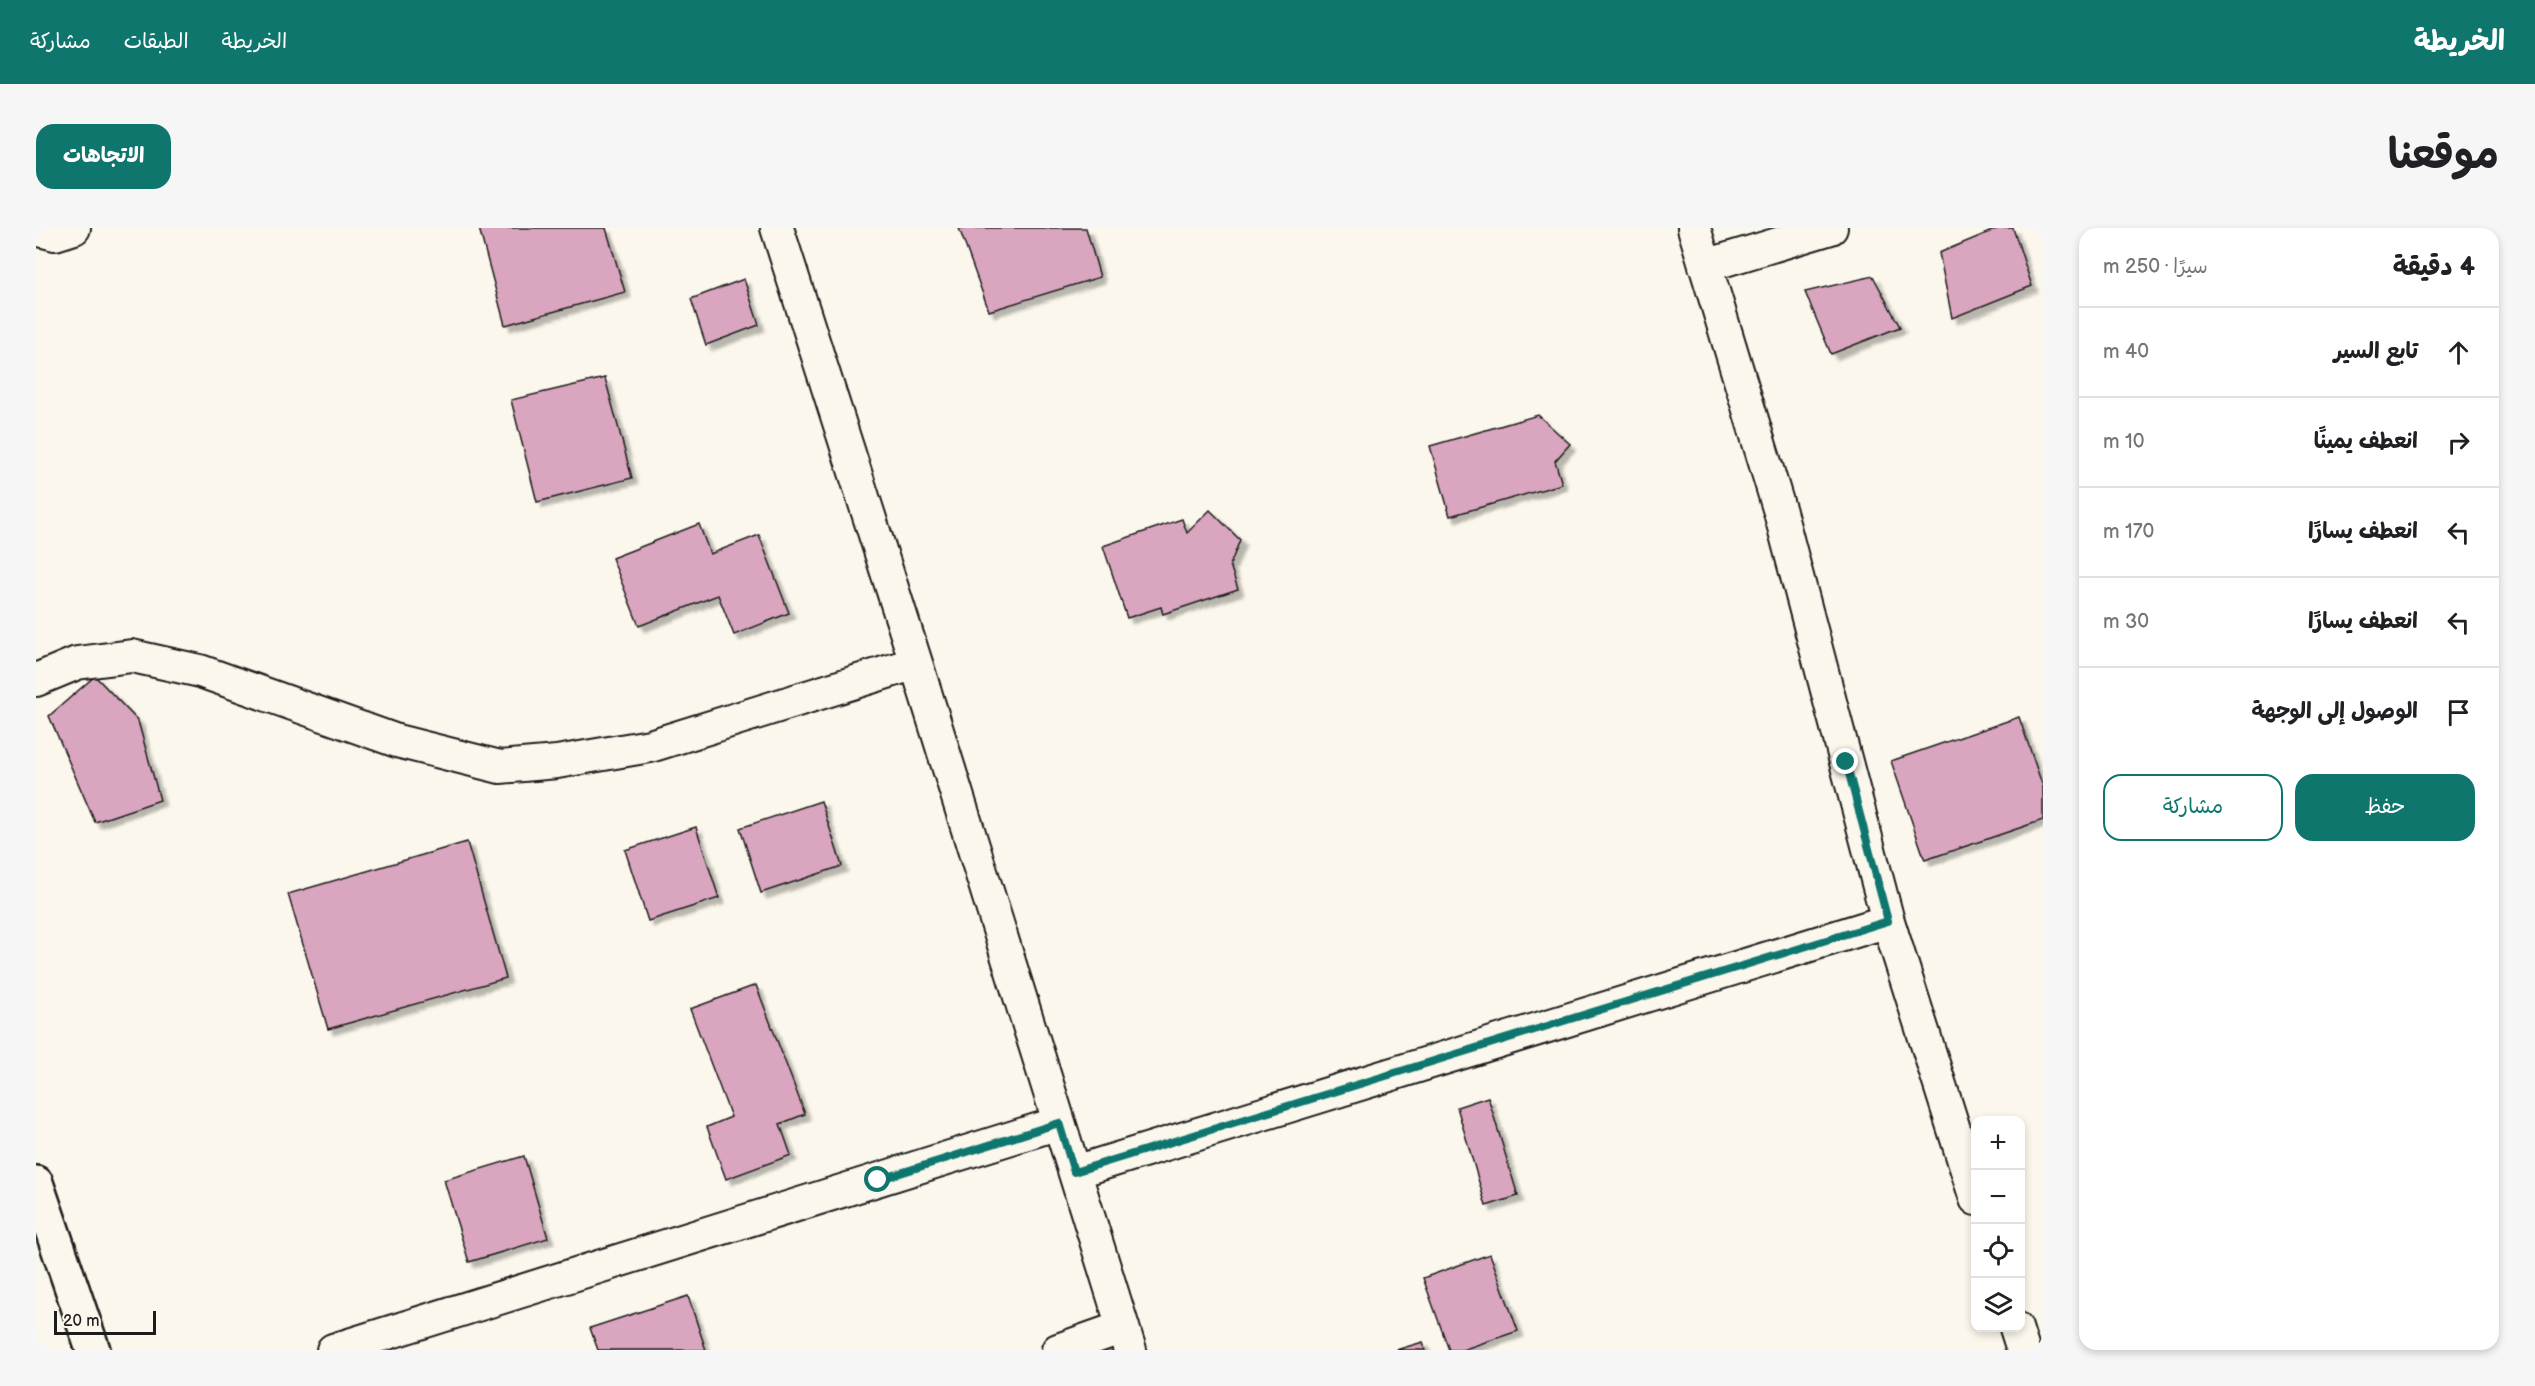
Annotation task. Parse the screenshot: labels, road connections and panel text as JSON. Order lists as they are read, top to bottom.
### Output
{
  "scale_bar": "20 m",
  "page": {
    "header": "الخريطة",
    "nav": ["الخريطة", "الطبقات", "مشاركة"],
    "title": "موقعنا",
    "buttons": [
      "الاتجاهات",
      ["حفظ", "مشاركة"]
    ],
    "heading": ["4 دقيقة", "سيرًا · 250 m"],
    "list": [
      ["تابع السير", "40 m"],
      ["انعطف يمينًا", "10 m"],
      ["انعطف يسارًا", "170 m"],
      ["انعطف يسارًا", "30 m"],
      "الوصول إلى الوجهة"
    ],
    "map_buttons": ["+", "−"],
    "scale": "20 m"
  }
}
